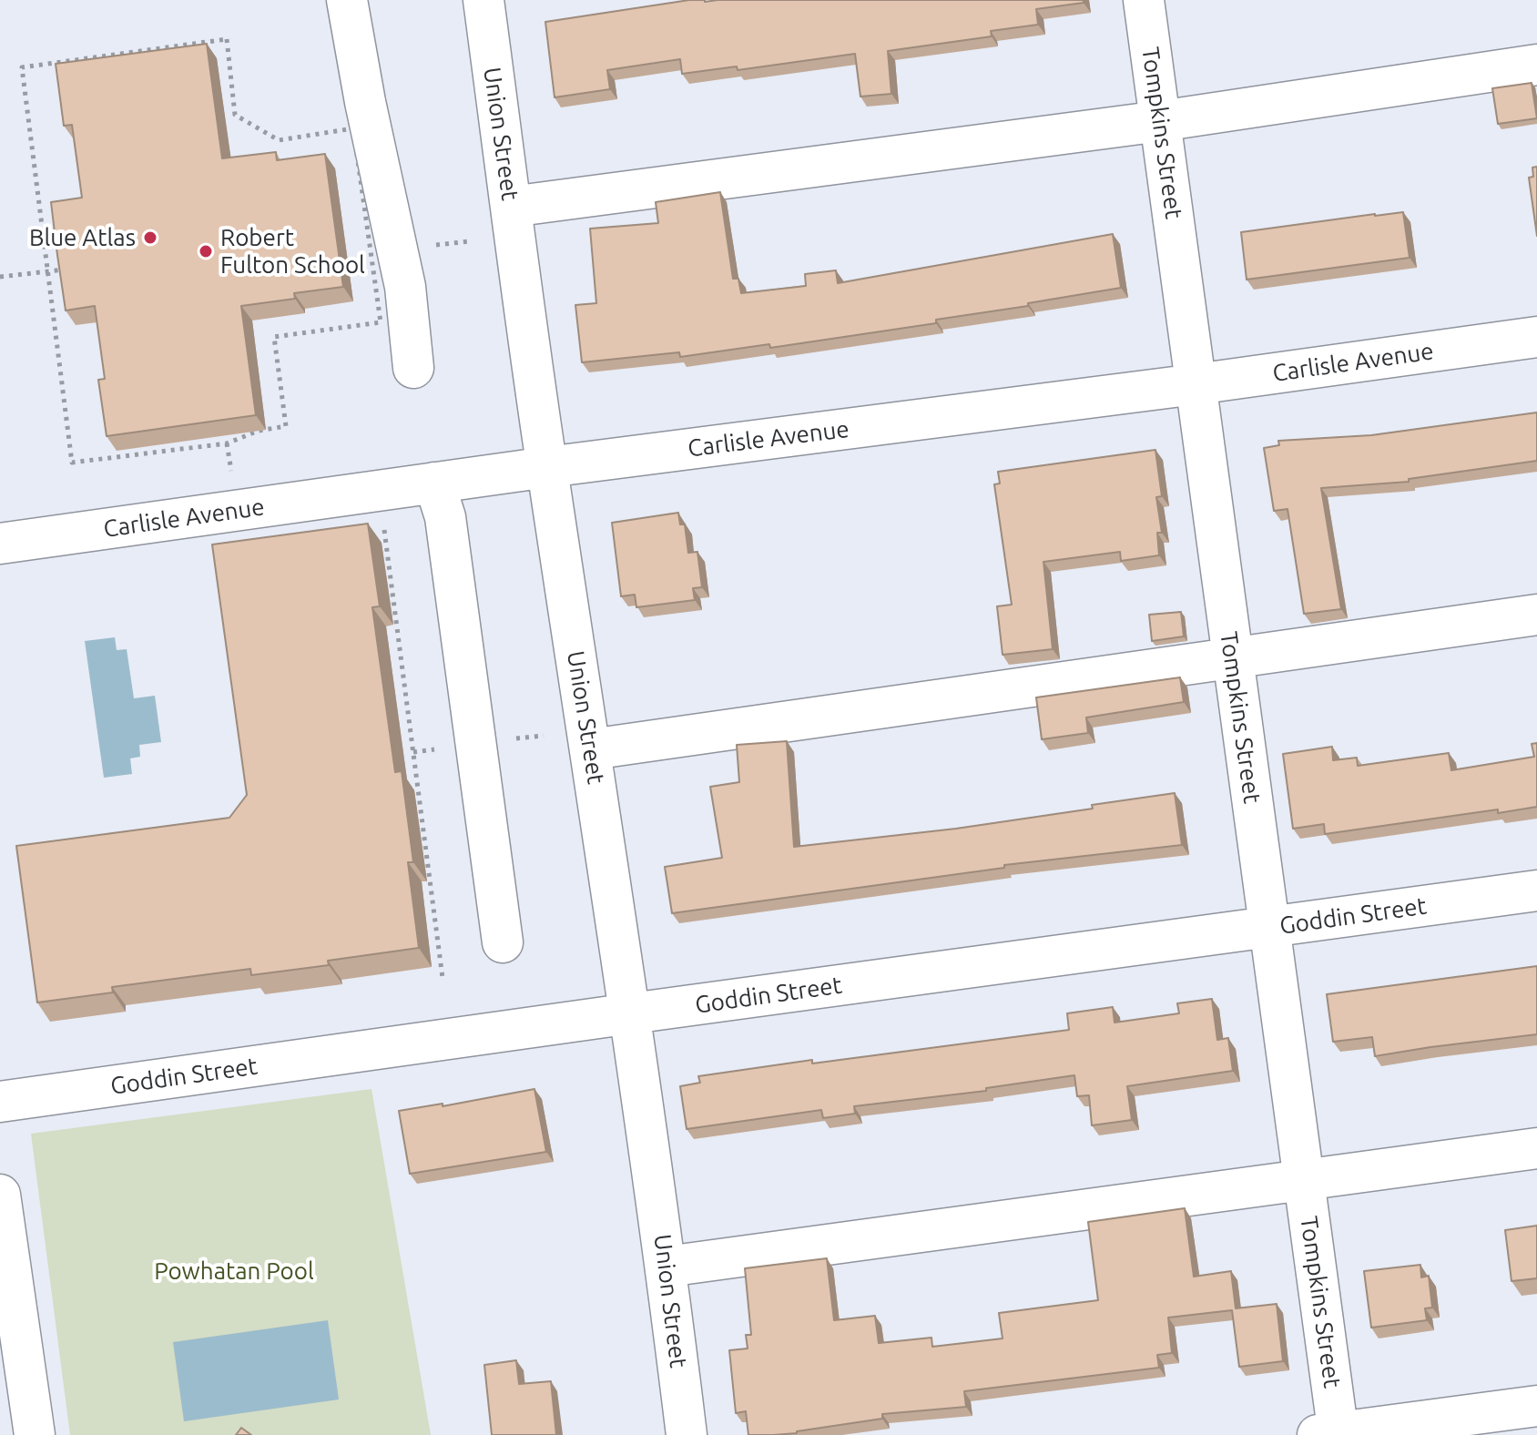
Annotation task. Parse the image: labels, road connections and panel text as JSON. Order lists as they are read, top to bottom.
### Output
{
  "streets": {
    "street": [
      "Tompkins Street",
      "Union Street",
      "Carlisle Avenue",
      "Goddin Street"
    ]
  },
  "crossings": [
    ["Tompkins Street", "Carlisle Avenue"],
    ["Tompkins Street", "Goddin Street"],
    ["Union Street", "Carlisle Avenue"],
    ["Union Street", "Goddin Street"]
  ],
  "parks": ["Powhatan Pool"],
  "places": ["Blue Atlas", "Robert Fulton School"]
}
